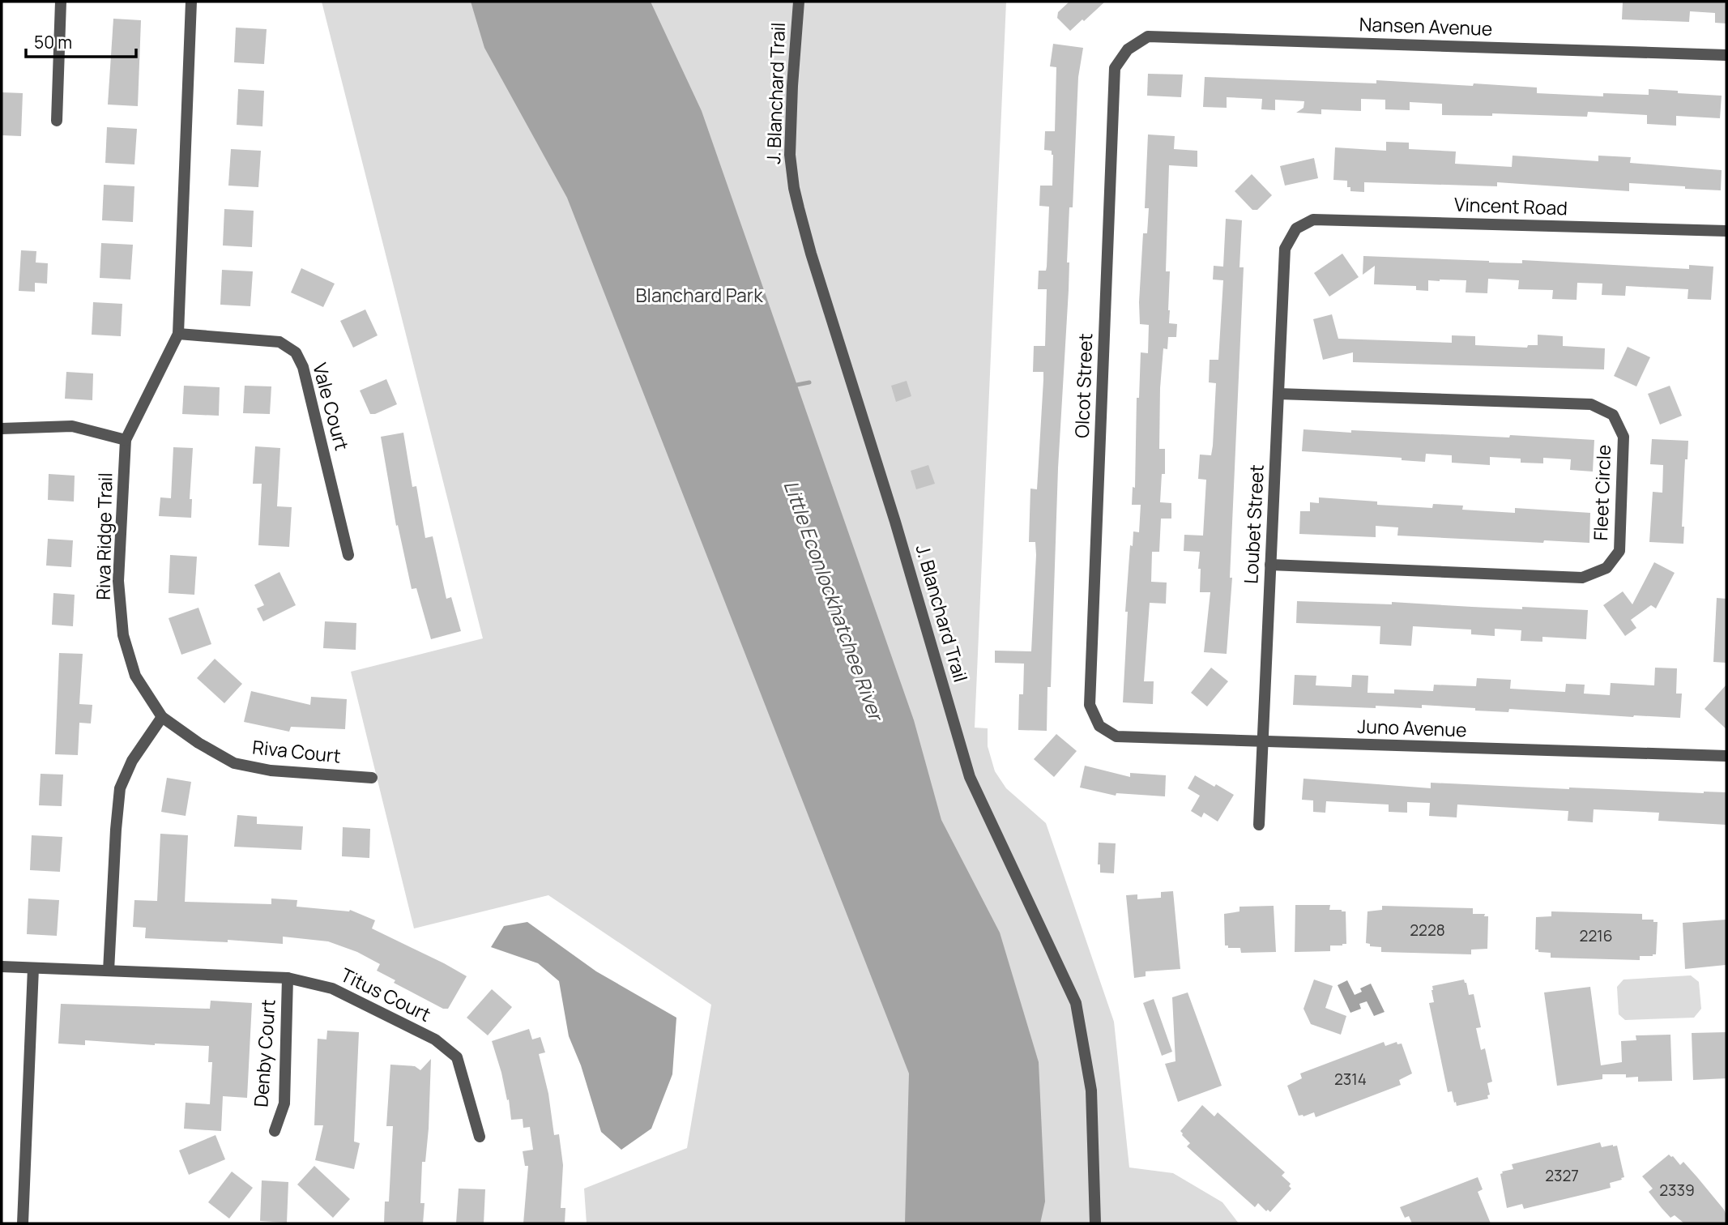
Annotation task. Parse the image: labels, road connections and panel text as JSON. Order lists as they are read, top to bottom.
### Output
{
  "streets": {
    "street": [
      "Nansen Avenue",
      "J. Blanchard Trail",
      "Vincent Road",
      "Olcot Street",
      "Vale Court",
      "Fleet Circle",
      "Loubet Street",
      "Riva Ridge Trail",
      "Juno Avenue",
      "Riva Court",
      "Titus Court",
      "Denby Court"
    ]
  },
  "crossings": [
    ["Nansen Avenue", "Olcot Street"],
    ["Vincent Road", "Loubet Street"],
    ["Olcot Street", "Juno Avenue"],
    ["Vale Court", "Riva Ridge Trail"],
    ["Fleet Circle", "Loubet Street"],
    ["Loubet Street", "Juno Avenue"],
    ["Riva Ridge Trail", "Riva Court"],
    ["Titus Court", "Denby Court"]
  ],
  "water": ["Little Econlockhatchee River"],
  "parks": ["Blanchard Park"],
  "house_numbers": [
    "2228",
    "2216",
    "2314",
    "2327",
    "2339"
  ],
  "scale_bar": "50 m"
}
